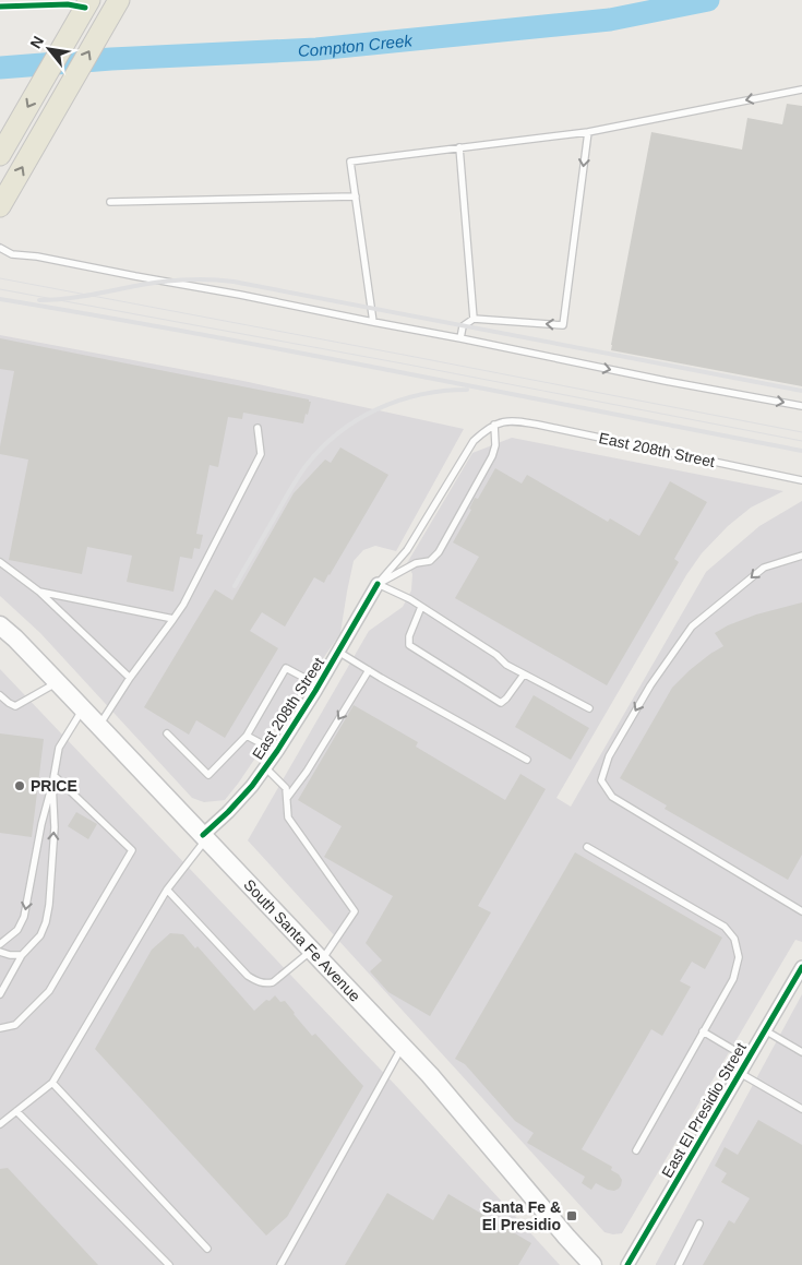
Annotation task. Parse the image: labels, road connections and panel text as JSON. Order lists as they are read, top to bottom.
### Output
{
  "streets": {
    "main road": ["South Santa Fe Avenue"],
    "street": ["East 208th Street", "East El Presidio Street"]
  },
  "crossings": [
    ["East 208th Street", "South Santa Fe Avenue"]
  ],
  "water": ["Compton Creek"],
  "places": {
    "other": ["PRICE"],
    "transit": ["Santa Fe & El Presidio"]
  },
  "north": "top left"
}
